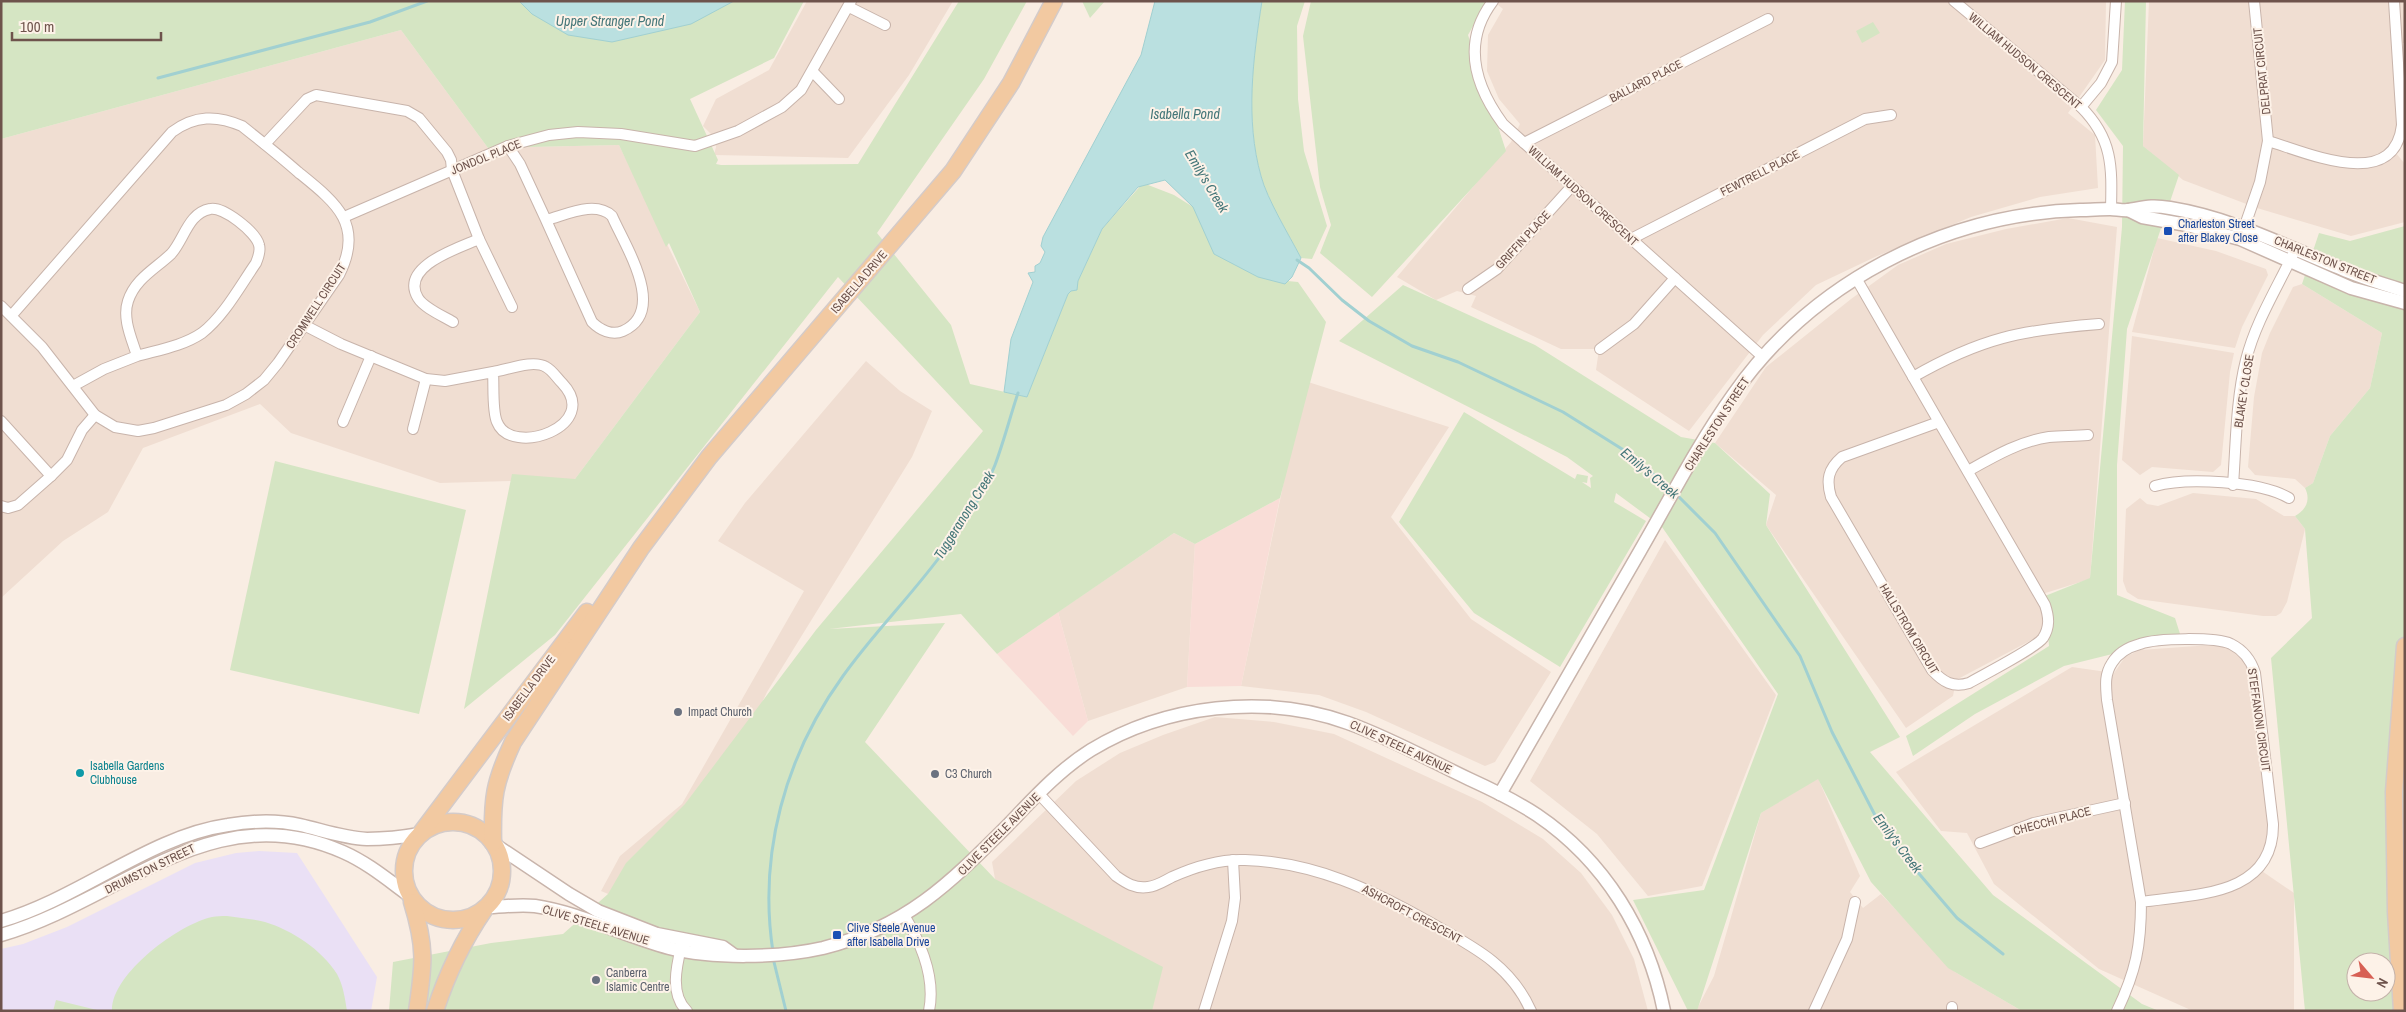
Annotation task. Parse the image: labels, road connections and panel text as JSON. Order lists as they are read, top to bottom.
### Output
{
  "streets": {
    "main road": ["ISABELLA DRIVE"],
    "street": [
      "WILLIAM HUDSON CRESCENT",
      "DELPRAT CIRCUIT",
      "BALLARD PLACE",
      "JONDOL PLACE",
      "FEWTRELL PLACE",
      "GRIFFIN PLACE",
      "CHARLESTON STREET",
      "CROMWELL CIRCUIT",
      "BLAKEY CLOSE",
      "HALLSTROM CIRCUIT",
      "STEFFANONI CIRCUIT",
      "CLIVE STEELE AVENUE",
      "CHECCHI PLACE",
      "DRUMSTON STREET",
      "ASHCROFT CRESCENT"
    ]
  },
  "crossings": [
    ["WILLIAM HUDSON CRESCENT", "BALLARD PLACE"],
    ["WILLIAM HUDSON CRESCENT", "FEWTRELL PLACE"],
    ["WILLIAM HUDSON CRESCENT", "GRIFFIN PLACE"],
    ["WILLIAM HUDSON CRESCENT", "CHARLESTON STREET"],
    ["DELPRAT CIRCUIT", "CHARLESTON STREET"],
    ["JONDOL PLACE", "CROMWELL CIRCUIT"],
    ["CHARLESTON STREET", "BLAKEY CLOSE"],
    ["CHARLESTON STREET", "HALLSTROM CIRCUIT"],
    ["CHARLESTON STREET", "CLIVE STEELE AVENUE"],
    ["ISABELLA DRIVE", "CLIVE STEELE AVENUE"],
    ["ISABELLA DRIVE", "DRUMSTON STREET"],
    ["STEFFANONI CIRCUIT", "CHECCHI PLACE"],
    ["CLIVE STEELE AVENUE", "DRUMSTON STREET"],
    ["CLIVE STEELE AVENUE", "ASHCROFT CRESCENT"]
  ],
  "water": [
    "Upper Stranger Pond",
    "Isabella Pond",
    "Emily's Creek",
    "Tuggeranong Creek"
  ],
  "places": {
    "transit": ["Charleston Street after Blakey Close", "Clive Steele Avenue after Isabella Drive"],
    "other": [
      "Impact Church",
      "Isabella Gardens Clubhouse",
      "C3 Church",
      "Canberra Islamic Centre"
    ]
  },
  "scale_bar": "100 m",
  "north": "bottom right"
}
